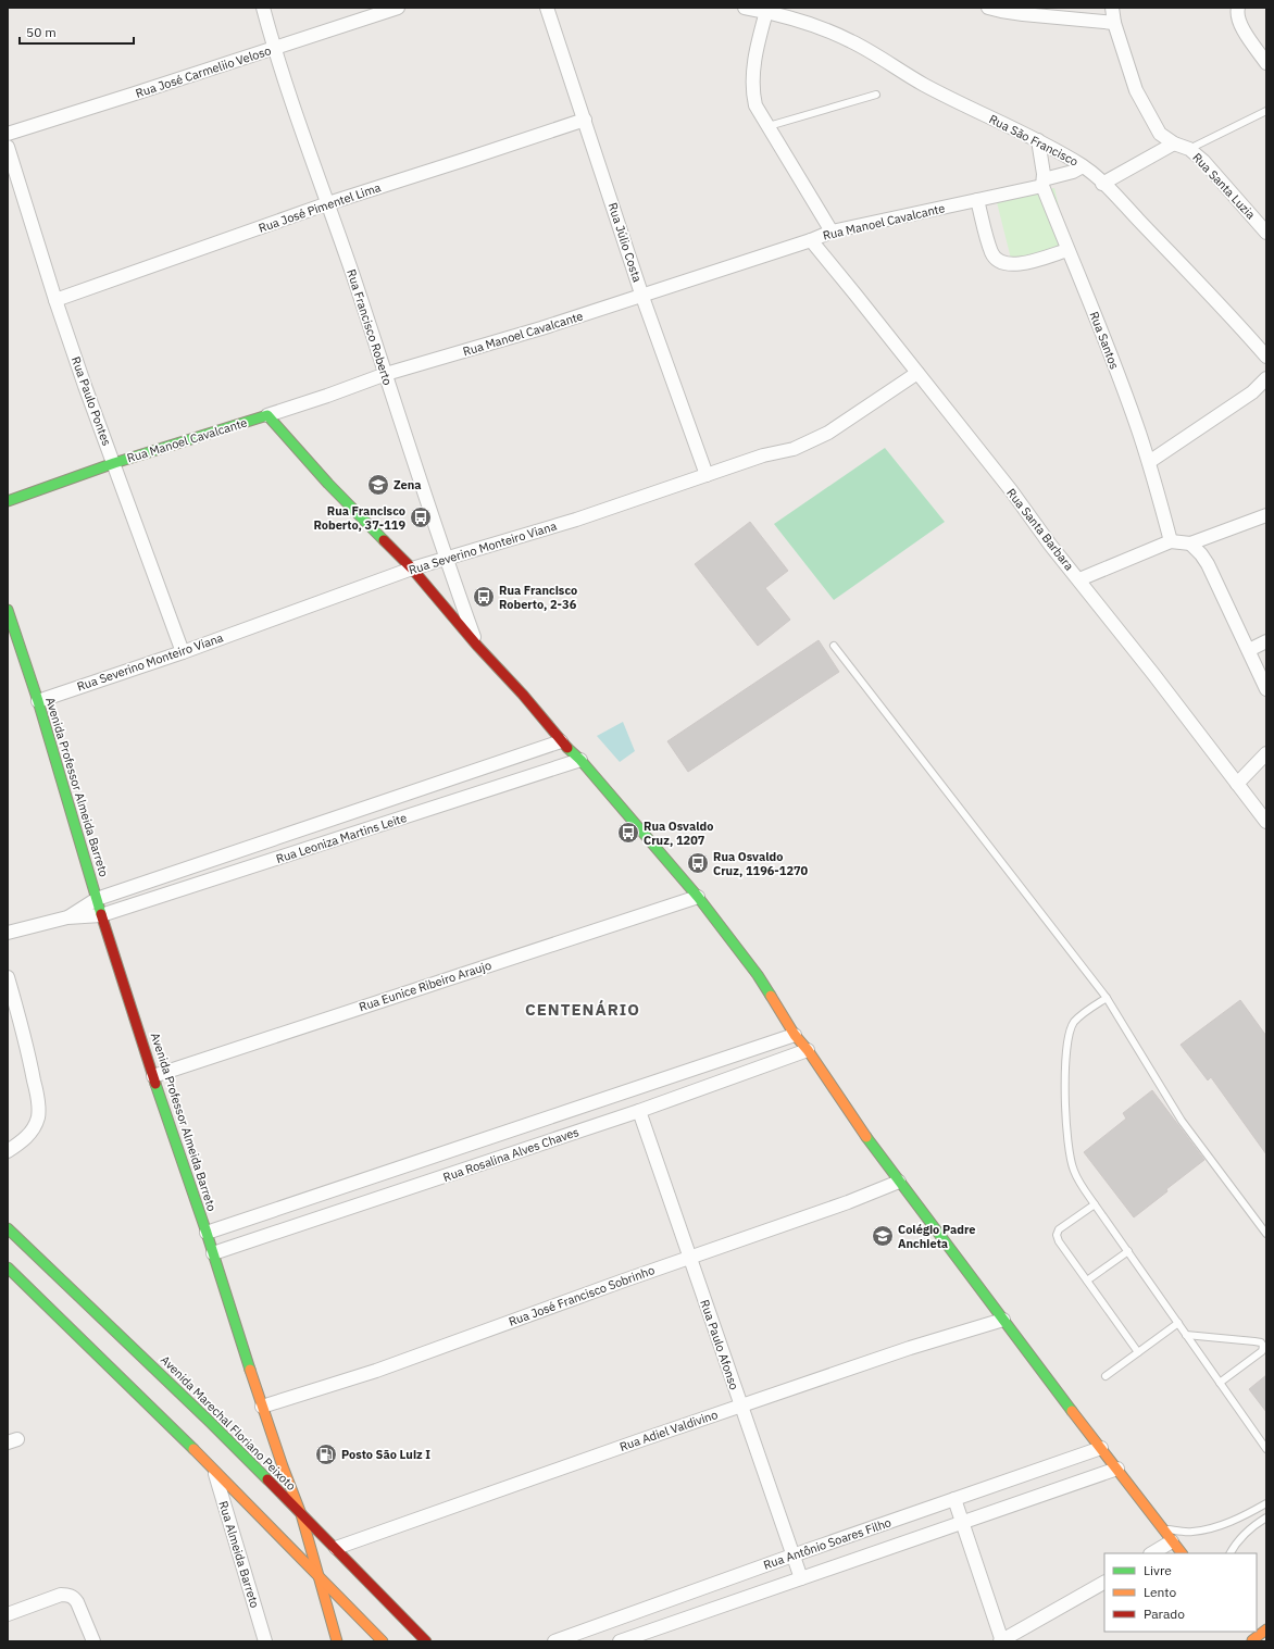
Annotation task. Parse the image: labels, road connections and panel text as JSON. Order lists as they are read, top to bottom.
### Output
{
  "streets": {
    "main road": ["Rua Manoel Cavalcante", "Avenida Professor Almeida Barreto", "Avenida Marechal Floriano Peixoto"],
    "street": [
      "Rua José Carmeliio Veloso",
      "Rua São Francisco",
      "Rua Santa Luzia",
      "Rua José Pimentel Lima",
      "Rua Júlio Costa",
      "Rua Francisco Roberto",
      "Rua Santos",
      "Rua Paulo Pontes",
      "Rua Santa Barbara",
      "Rua Severino Monteiro Viana",
      "Rua Leoniza Martins Leite",
      "Rua Eunice Ribeiro Araujo",
      "Rua Rosalina Alves Chaves",
      "Rua José Francisco Sobrinho",
      "Rua Paulo Afonso",
      "Rua Adiel Valdivino",
      "Rua Antônio Soares Filho",
      "Rua Almeida Barreto"
    ]
  },
  "crossings": [
    ["Rua José Carmeliio Veloso", "Rua Francisco Roberto"],
    ["Rua São Francisco", "Rua Manoel Cavalcante"],
    ["Rua São Francisco", "Rua Santos"],
    ["Rua José Pimentel Lima", "Rua Júlio Costa"],
    ["Rua José Pimentel Lima", "Rua Francisco Roberto"],
    ["Rua José Pimentel Lima", "Rua Paulo Pontes"],
    ["Rua Manoel Cavalcante", "Rua Júlio Costa"],
    ["Rua Manoel Cavalcante", "Rua Francisco Roberto"],
    ["Rua Manoel Cavalcante", "Rua Santos"],
    ["Rua Manoel Cavalcante", "Rua Paulo Pontes"],
    ["Rua Manoel Cavalcante", "Rua Santa Barbara"],
    ["Rua Júlio Costa", "Rua Severino Monteiro Viana"],
    ["Rua Francisco Roberto", "Rua Severino Monteiro Viana"],
    ["Rua Paulo Pontes", "Rua Severino Monteiro Viana"],
    ["Rua Santa Barbara", "Rua Severino Monteiro Viana"],
    ["Rua Severino Monteiro Viana", "Avenida Professor Almeida Barreto"],
    ["Avenida Professor Almeida Barreto", "Rua Leoniza Martins Leite"],
    ["Avenida Professor Almeida Barreto", "Rua Eunice Ribeiro Araujo"],
    ["Avenida Professor Almeida Barreto", "Rua Rosalina Alves Chaves"],
    ["Avenida Professor Almeida Barreto", "Rua José Francisco Sobrinho"],
    ["Avenida Professor Almeida Barreto", "Avenida Marechal Floriano Peixoto"],
    ["Rua Rosalina Alves Chaves", "Rua Paulo Afonso"],
    ["Rua José Francisco Sobrinho", "Rua Paulo Afonso"],
    ["Rua Paulo Afonso", "Rua Adiel Valdivino"],
    ["Rua Paulo Afonso", "Rua Antônio Soares Filho"],
    ["Avenida Marechal Floriano Peixoto", "Rua Adiel Valdivino"]
  ],
  "districts": ["CENTENÁRIO"],
  "places": {
    "school or university": ["Zena", "Colégio Padre Anchieta"],
    "bus stop": [
      "Rua Francisco Roberto, 37-119",
      "Rua Francisco Roberto, 2-36",
      "Rua Osvaldo Cruz, 1207",
      "Rua Osvaldo Cruz, 1196-1270"
    ],
    "fuel station": ["Posto São Luiz I"]
  },
  "legend": ["Livre", "Lento", "Parado"],
  "scale_bar": "50 m"
}
